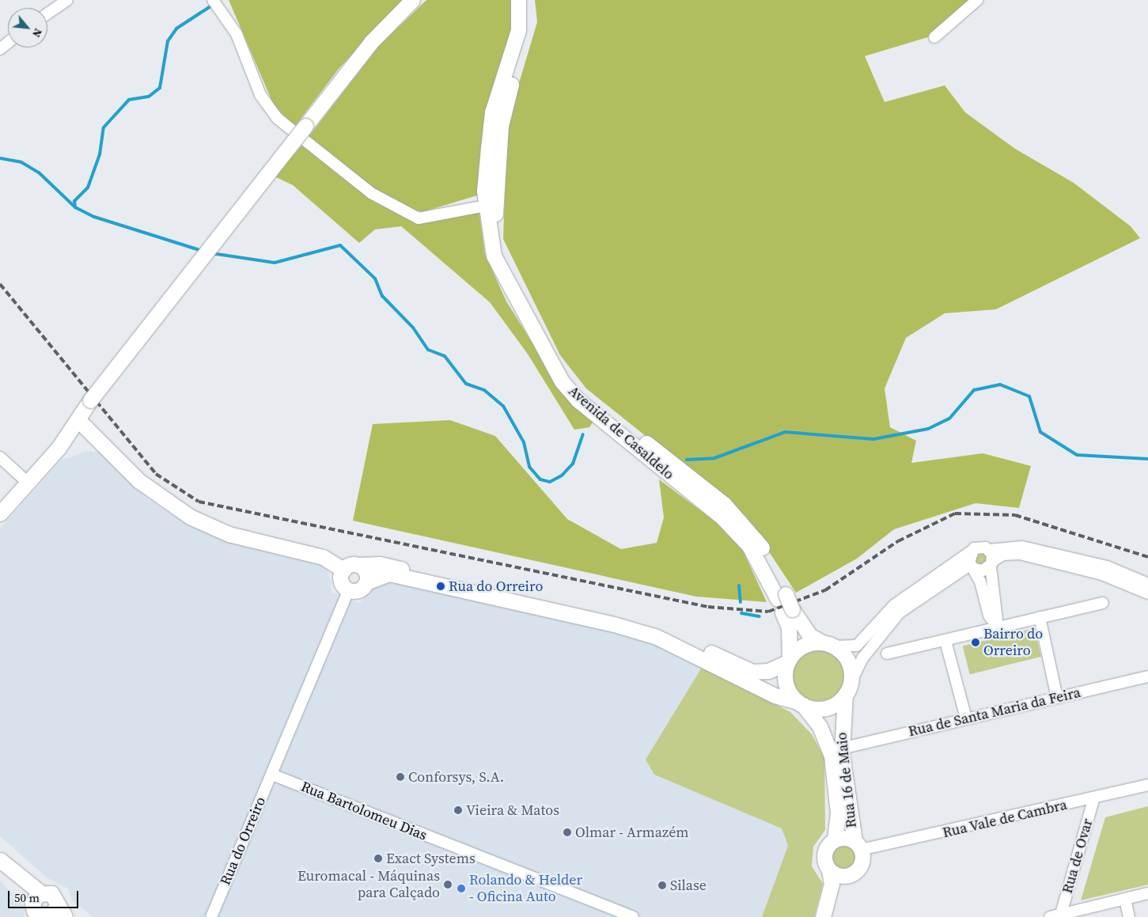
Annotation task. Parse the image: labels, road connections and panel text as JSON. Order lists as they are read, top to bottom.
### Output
{
  "streets": {
    "street": [
      "Avenida de Casaldelo",
      "Rua de Santa Maria da Feira",
      "Rua 16 de Maio",
      "Rua Bartolomeu Dias",
      "Rua Vale de Cambra",
      "Rua do Orreiro",
      "Rua de Ovar"
    ]
  },
  "crossings": [
    ["Avenida de Casaldelo", "Rua 16 de Maio"],
    ["Rua de Santa Maria da Feira", "Rua 16 de Maio"],
    ["Rua 16 de Maio", "Rua Vale de Cambra"],
    ["Rua Bartolomeu Dias", "Rua do Orreiro"],
    ["Rua Vale de Cambra", "Rua de Ovar"]
  ],
  "places": [
    "Rua do Orreiro",
    "Bairro do Orreiro",
    "Conforsys, S.A.",
    "Vieira & Matos",
    "Olmar - Armazém",
    "Exact Systems",
    "Euromacal - Máquinas para Calçado",
    "Silase",
    "Rolando & Helder - Oficina Auto"
  ],
  "scale_bar": "50 m",
  "north": "bottom right"
}
